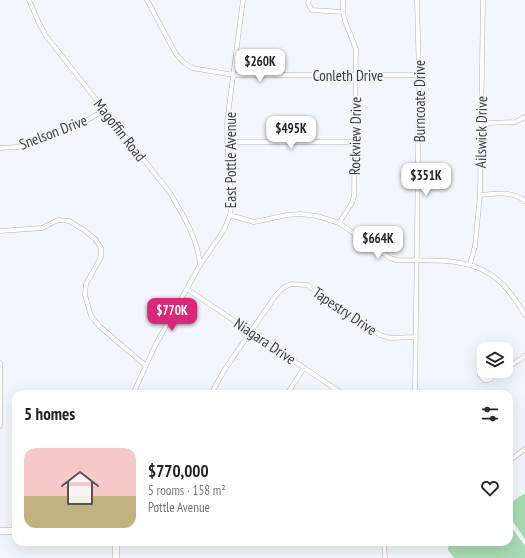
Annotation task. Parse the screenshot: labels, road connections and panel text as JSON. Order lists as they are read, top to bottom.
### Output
{
  "streets": {
    "street": [
      "Conleth Drive",
      "Burncoate Drive",
      "Magoffin Road",
      "Snelson Drive",
      "Ailswick Drive",
      "Rockview Drive",
      "East Pottle Avenue",
      "Tapestry Drive",
      "Niagara Drive"
    ]
  },
  "crossings": [
    ["Conleth Drive", "Burncoate Drive"],
    ["Conleth Drive", "Rockview Drive"],
    ["Conleth Drive", "East Pottle Avenue"],
    ["Burncoate Drive", "Tapestry Drive"],
    ["Magoffin Road", "Snelson Drive"],
    ["Magoffin Road", "East Pottle Avenue"],
    ["East Pottle Avenue", "Niagara Drive"],
    ["Tapestry Drive", "Niagara Drive"]
  ],
  "page": {
    "price": [
      "$260K",
      "$495K",
      "$351K",
      "$664K",
      "$770K"
    ],
    "heading": "5 homes",
    "list": [
      {
        "name": "$770,000",
        "note": "5 rooms · 158 m² · Pottle Avenue"
      }
    ]
  }
}
